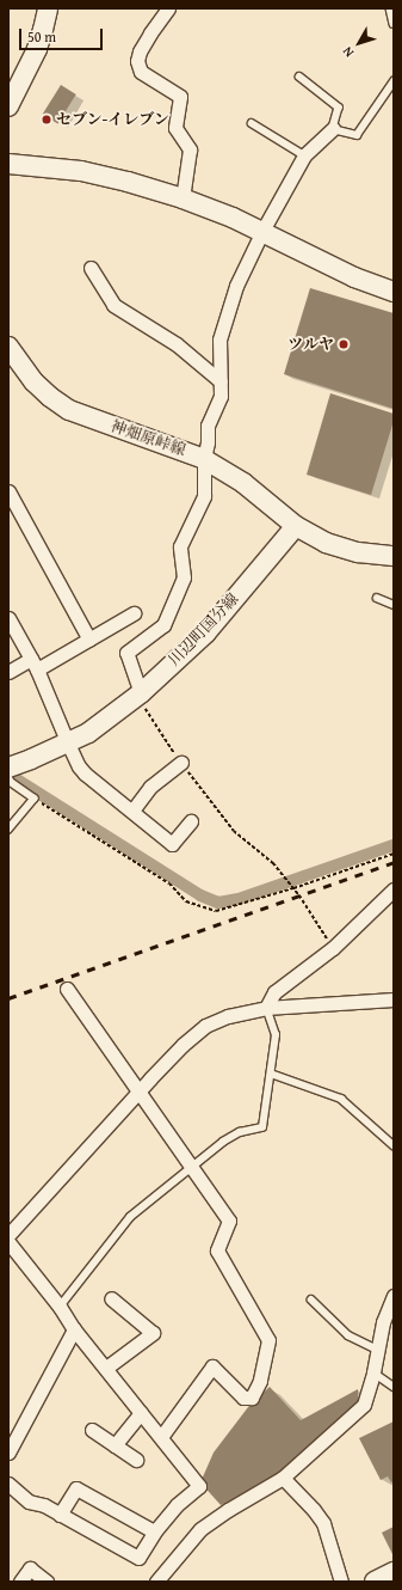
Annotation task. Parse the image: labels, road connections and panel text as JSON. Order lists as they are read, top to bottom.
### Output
{
  "streets": {
    "street": ["神畑原峠線", "川辺町国分線"]
  },
  "crossings": [
    ["神畑原峠線", "川辺町国分線"]
  ],
  "places": ["セブン-イレブン", "ツルヤ"],
  "scale_bar": "50 m",
  "north": "bottom left"
}
